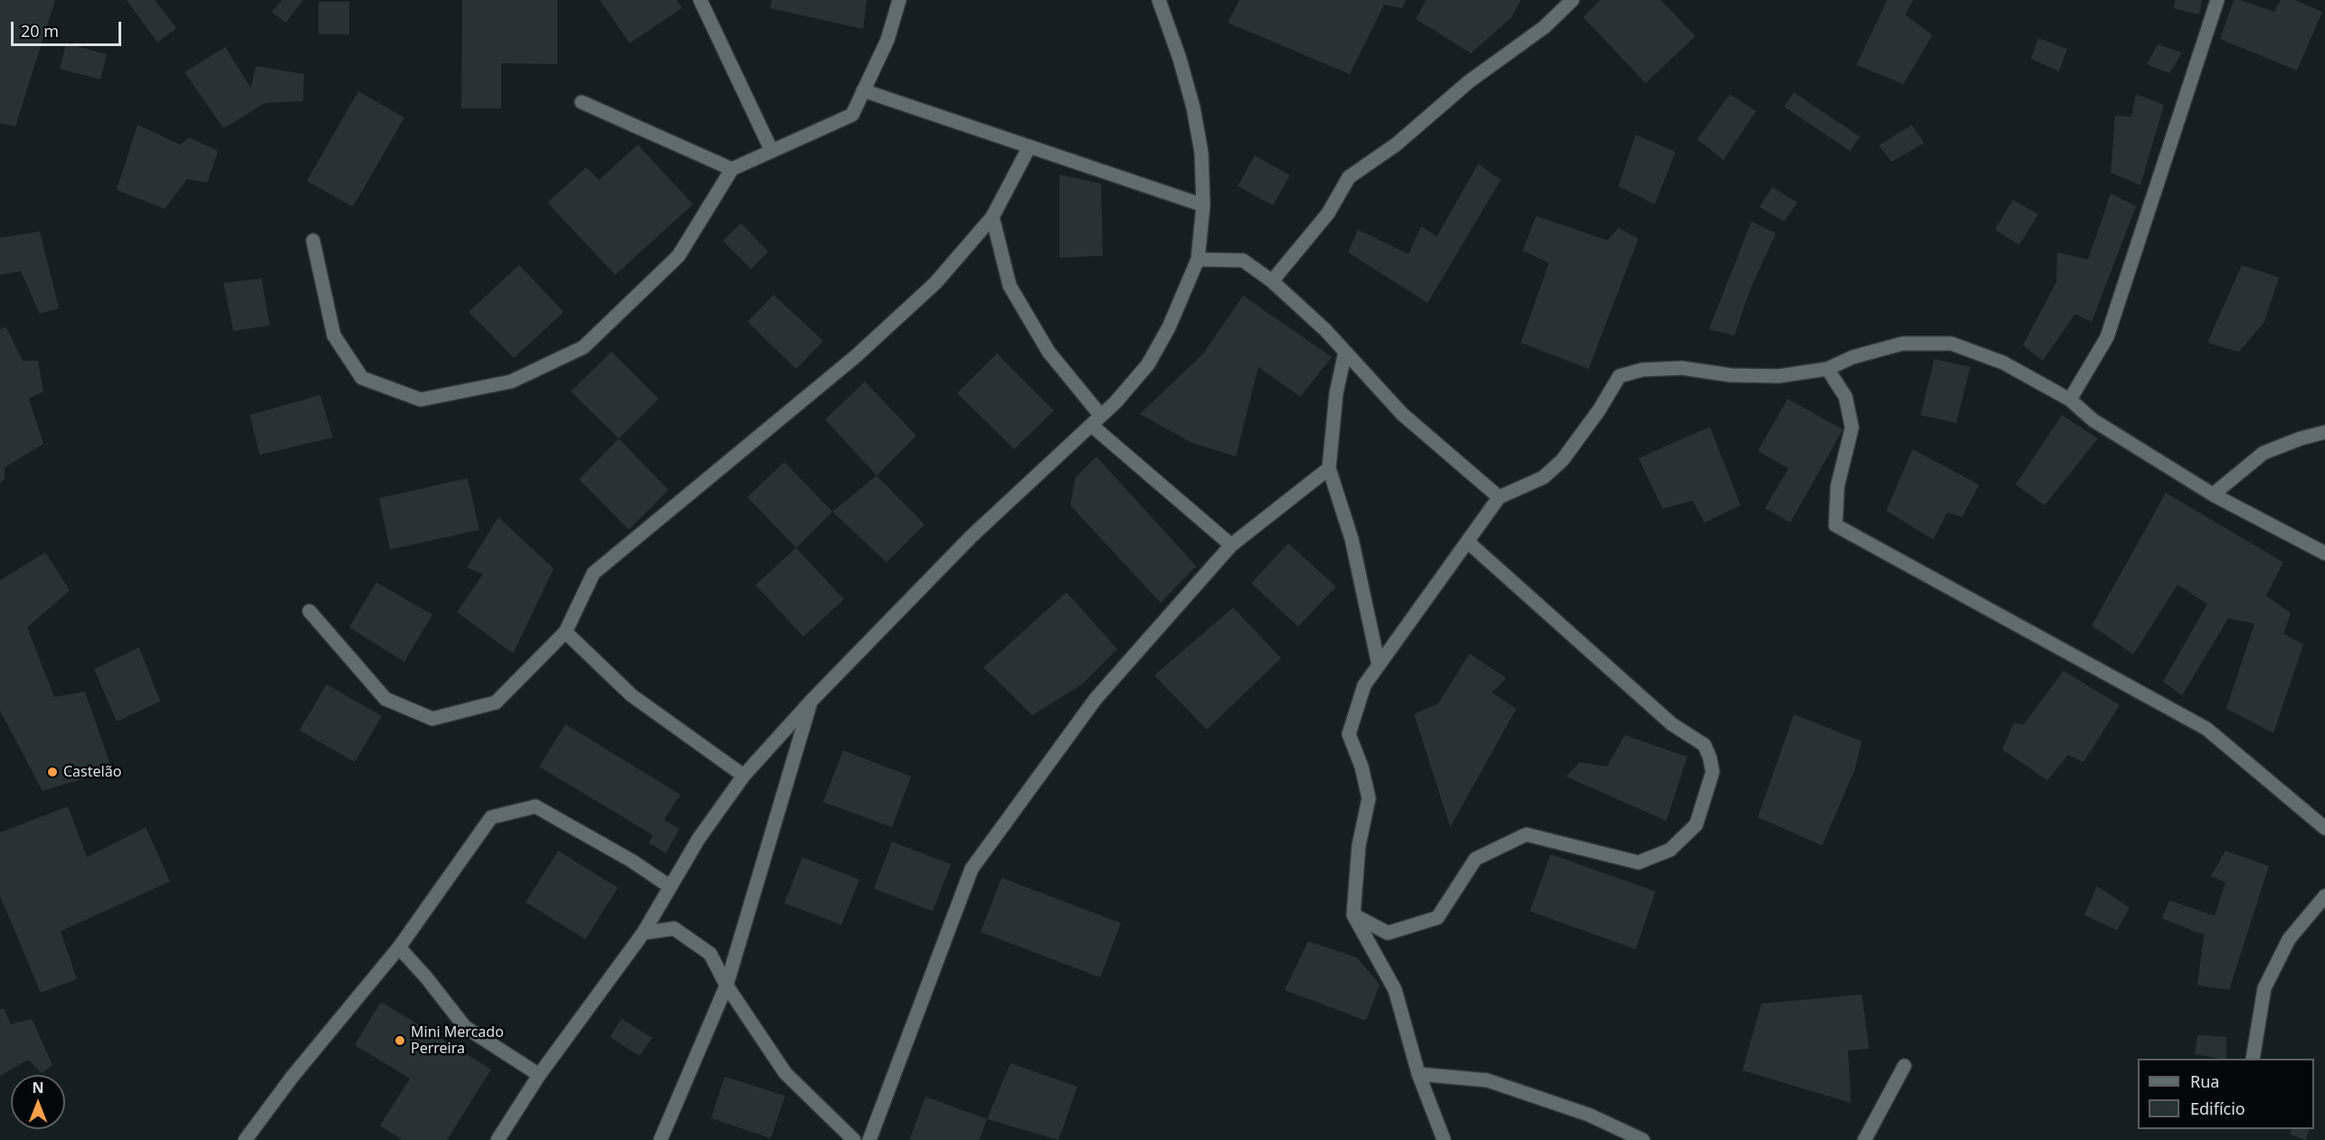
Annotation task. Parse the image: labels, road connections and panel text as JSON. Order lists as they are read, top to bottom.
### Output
{
  "places": ["Castelão", "Mini Mercado Perreira"],
  "legend": ["Rua", "Edifício"],
  "scale_bar": "20 m",
  "north": "top"
}
